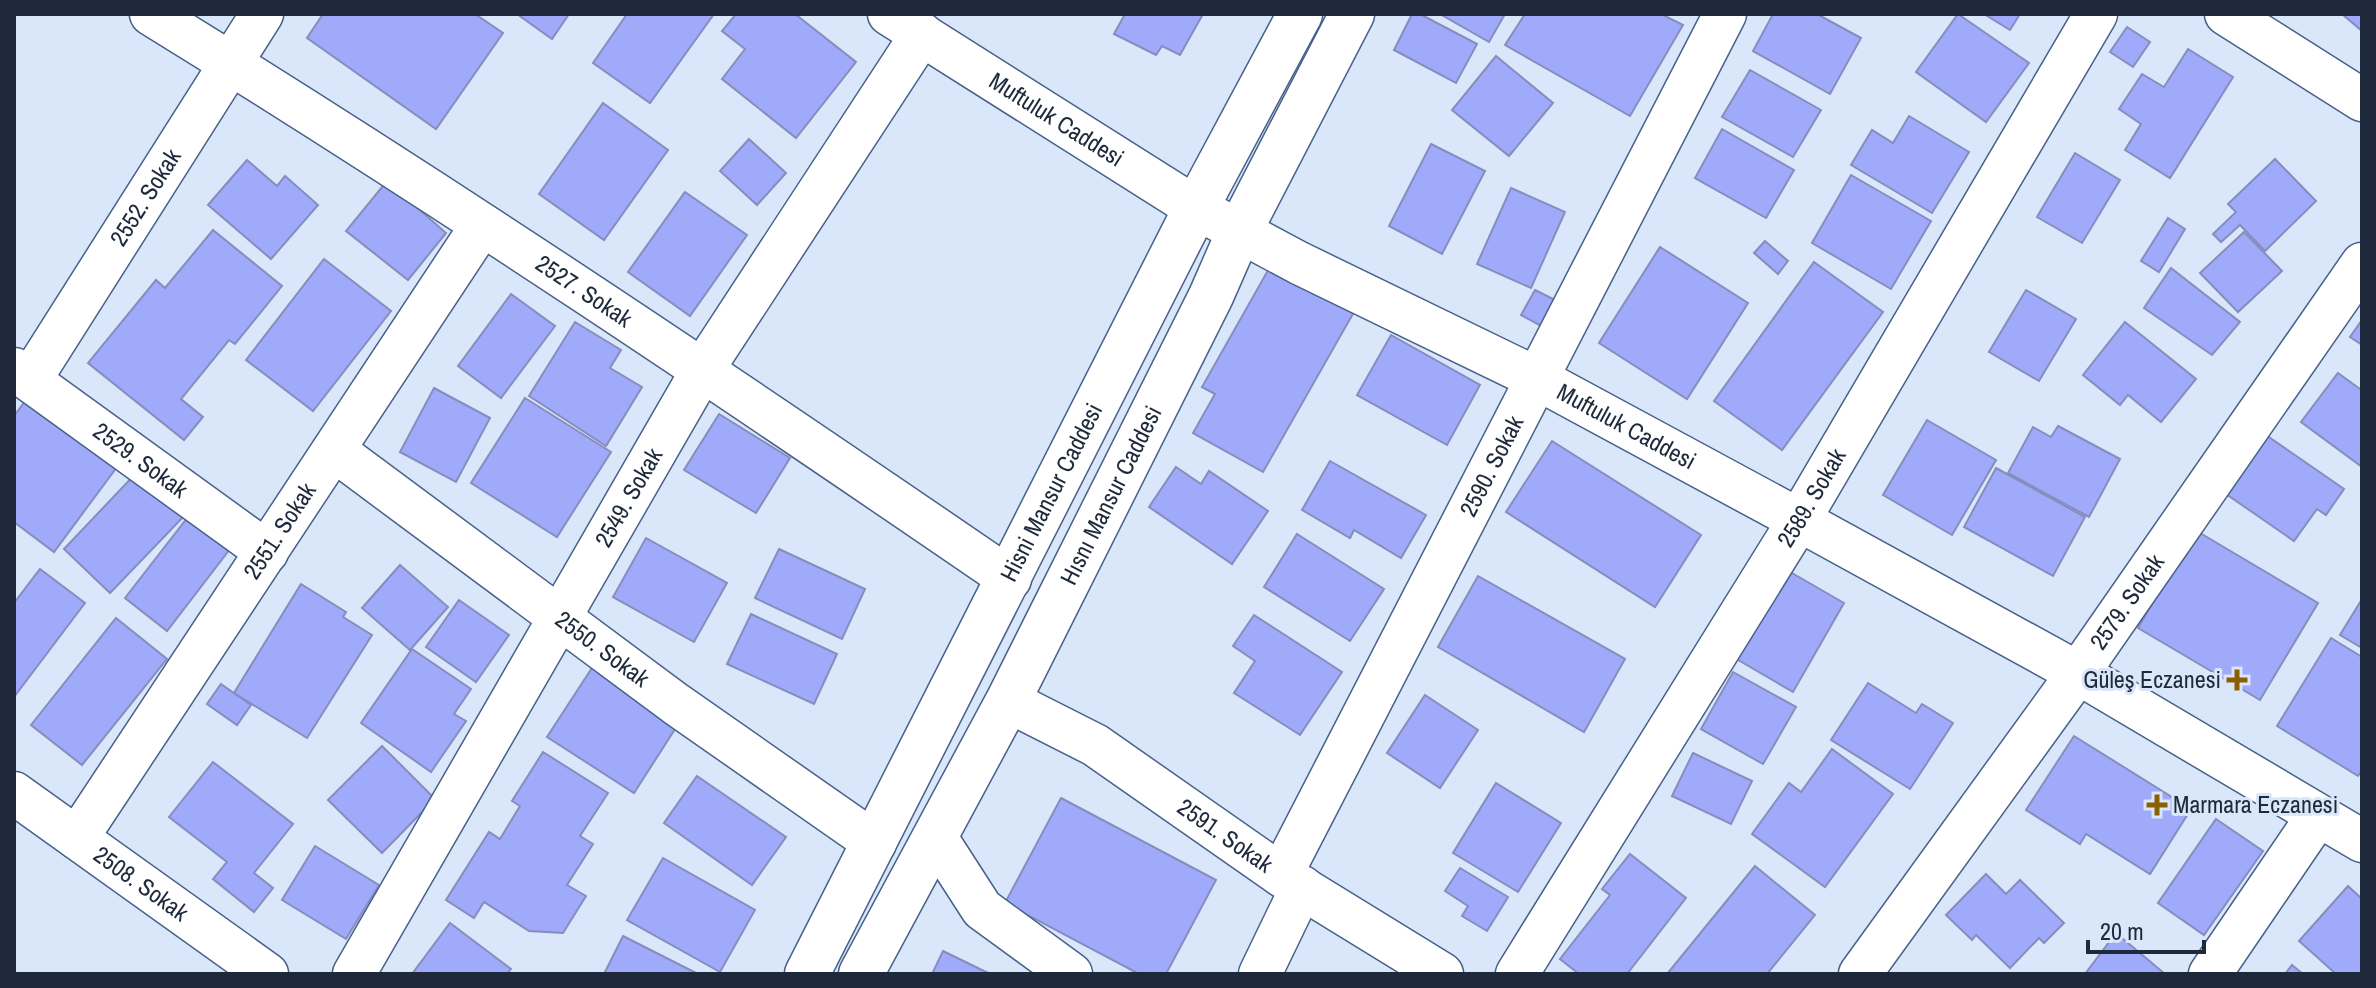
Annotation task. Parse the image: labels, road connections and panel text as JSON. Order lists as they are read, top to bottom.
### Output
{
  "streets": {
    "main road": ["Hisni Mansur Caddesi", "Hısnı Mansur Caddesi"],
    "street": [
      "Muftuluk Caddesi",
      "2552. Sokak",
      "2527. Sokak",
      "2529. Sokak",
      "2590. Sokak",
      "2589. Sokak",
      "2549. Sokak",
      "2551. Sokak",
      "2579. Sokak",
      "2550. Sokak",
      "2591. Sokak",
      "2508. Sokak"
    ]
  },
  "crossings": [
    ["Muftuluk Caddesi", "2590. Sokak"],
    ["Muftuluk Caddesi", "Hisni Mansur Caddesi"],
    ["Muftuluk Caddesi", "Hısnı Mansur Caddesi"],
    ["Muftuluk Caddesi", "2589. Sokak"],
    ["Muftuluk Caddesi", "2549. Sokak"],
    ["Muftuluk Caddesi", "2579. Sokak"],
    ["2552. Sokak", "2527. Sokak"],
    ["2552. Sokak", "2529. Sokak"],
    ["2527. Sokak", "Hisni Mansur Caddesi"],
    ["2527. Sokak", "2549. Sokak"],
    ["2527. Sokak", "2551. Sokak"],
    ["2529. Sokak", "2551. Sokak"],
    ["2590. Sokak", "2591. Sokak"],
    ["Hisni Mansur Caddesi", "2550. Sokak"],
    ["Hısnı Mansur Caddesi", "2591. Sokak"],
    ["2549. Sokak", "2550. Sokak"],
    ["2551. Sokak", "2550. Sokak"],
    ["2551. Sokak", "2508. Sokak"]
  ],
  "places": {
    "health": ["Güleş Eczanesi", "Marmara Eczanesi"]
  },
  "scale_bar": "20 m"
}
